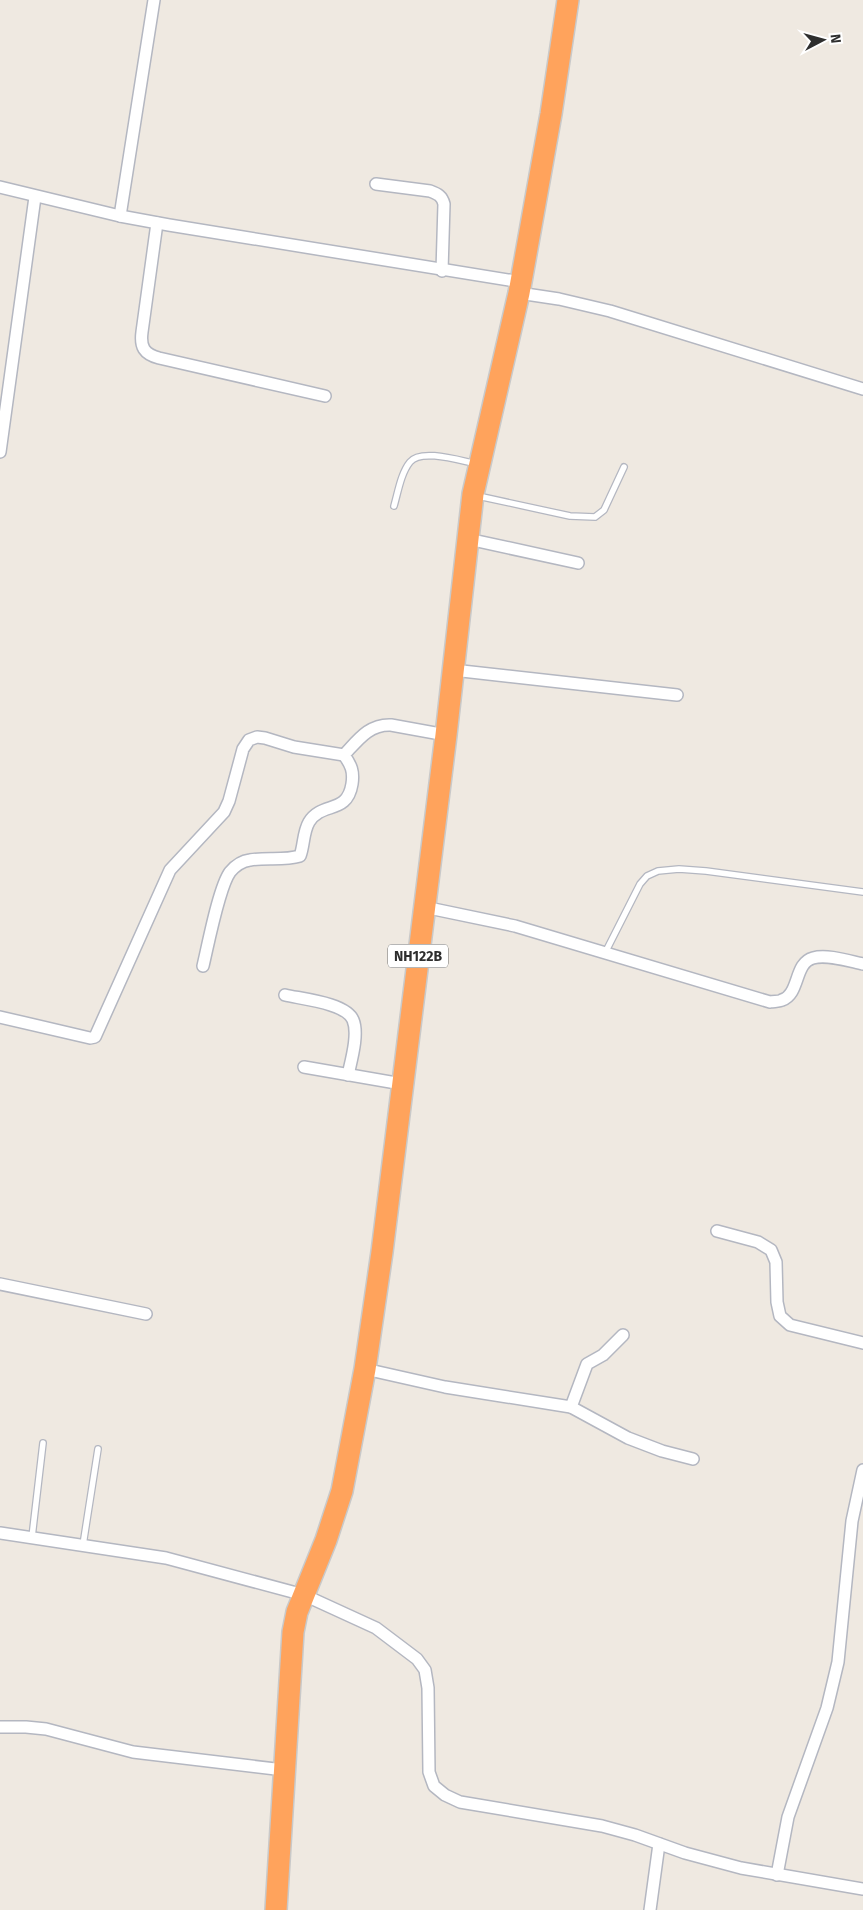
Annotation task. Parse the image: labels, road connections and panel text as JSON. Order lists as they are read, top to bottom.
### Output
{
  "streets": {
    "highway": ["NH122B"]
  },
  "north": "right"
}
